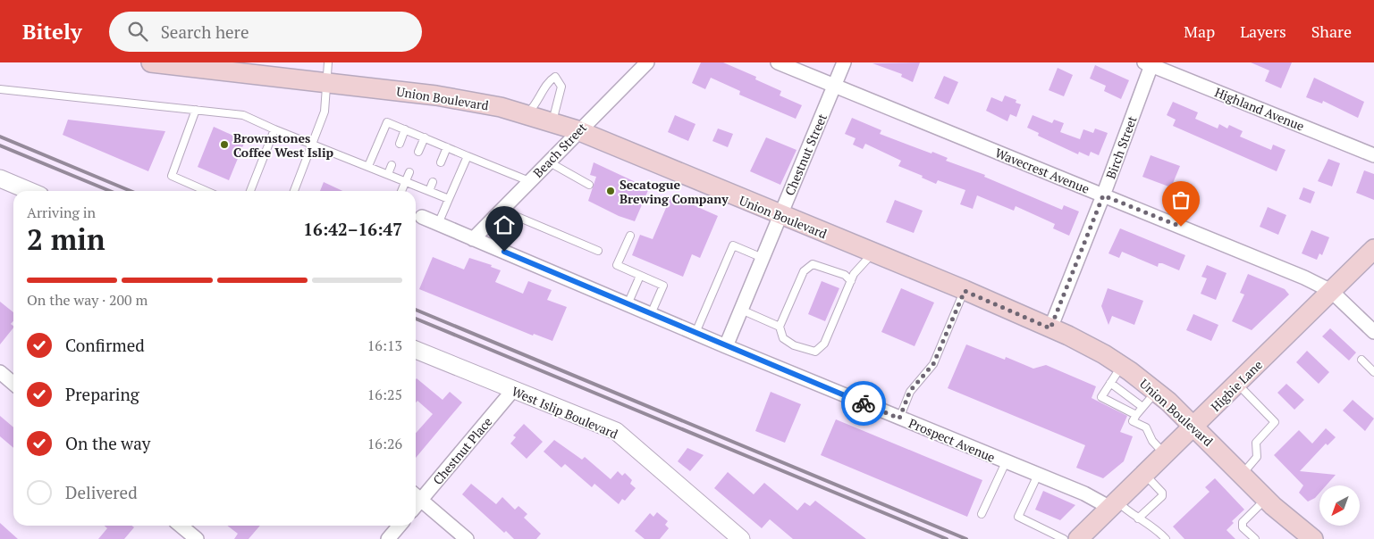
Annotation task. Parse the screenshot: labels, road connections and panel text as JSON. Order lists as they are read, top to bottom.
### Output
{
  "streets": {
    "main road": ["Union Boulevard", "Higbie Lane"],
    "street": [
      "Highland Avenue",
      "Birch Street",
      "Beach Street",
      "Chestnut Street",
      "Wavecrest Avenue",
      "West Islip Boulevard",
      "Prospect Avenue",
      "Chestnut Place"
    ]
  },
  "crossings": [
    ["Union Boulevard", "Birch Street"],
    ["Union Boulevard", "Beach Street"],
    ["Union Boulevard", "Chestnut Street"],
    ["Union Boulevard", "Higbie Lane"],
    ["Highland Avenue", "Birch Street"],
    ["Birch Street", "Wavecrest Avenue"],
    ["Beach Street", "Prospect Avenue"],
    ["Chestnut Street", "Wavecrest Avenue"],
    ["Chestnut Street", "Prospect Avenue"],
    ["Wavecrest Avenue", "Higbie Lane"],
    ["Higbie Lane", "Prospect Avenue"],
    ["West Islip Boulevard", "Chestnut Place"]
  ],
  "places": ["Brownstones Coffee West Islip", "Secatogue Brewing Company"],
  "north": "bottom left",
  "page": {
    "header": "Bitely",
    "search": "Search here",
    "nav": ["Map", "Layers", "Share"],
    "heading": ["2 min", "Arriving in", "16:42–16:47"],
    "bar": "On the way · 200 m",
    "list": [
      ["Confirmed", "16:13"],
      ["Preparing", "16:25"],
      ["On the way", "16:26"],
      "Delivered"
    ]
  }
}
